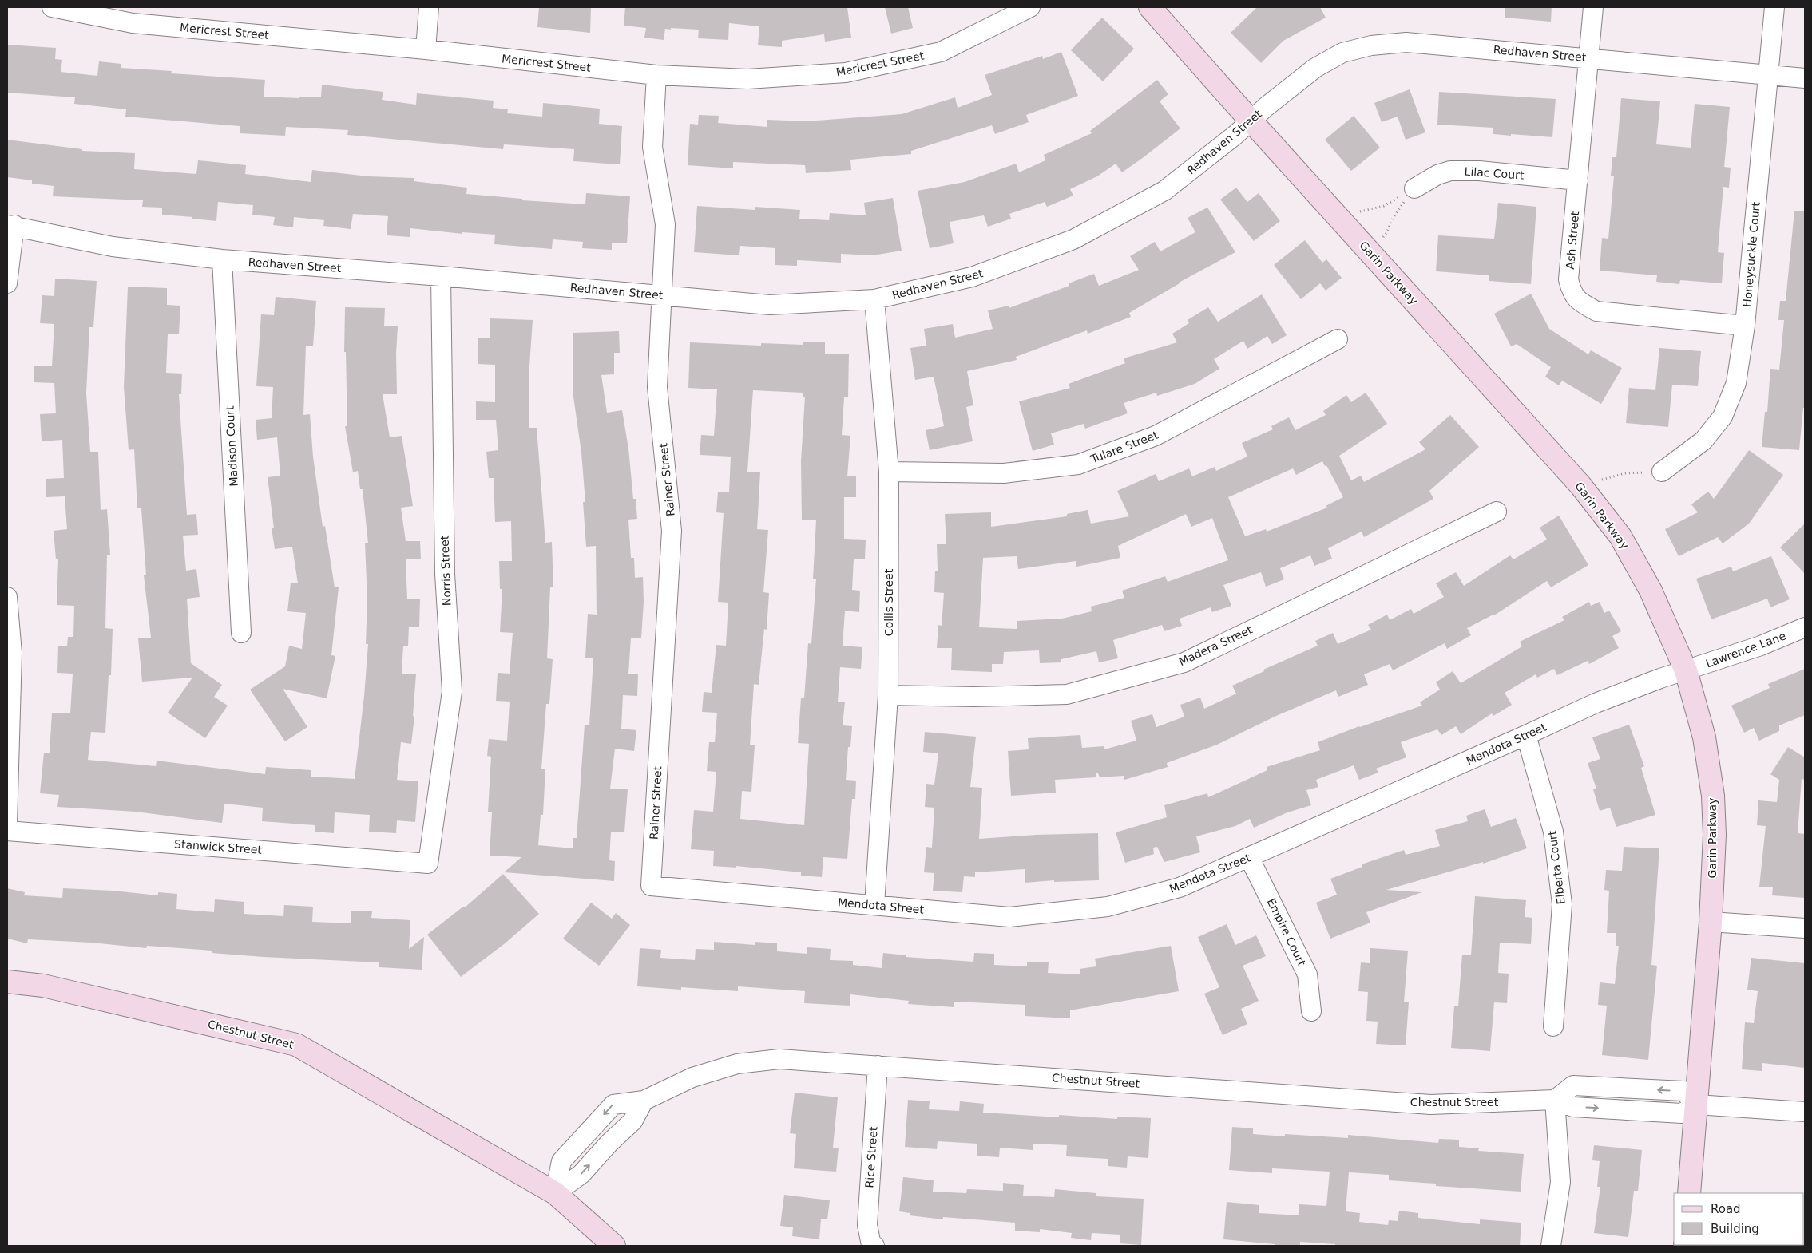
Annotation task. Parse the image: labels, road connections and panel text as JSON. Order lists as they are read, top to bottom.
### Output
{
  "streets": {
    "street": [
      "Mericrest Street",
      "Redhaven Street",
      "Lilac Court",
      "Ash Street",
      "Honeysuckle Court",
      "Garin Parkway",
      "Madison Court",
      "Tulare Street",
      "Rainer Street",
      "Norris Street",
      "Collis Street",
      "Madera Street",
      "Lawrence Lane",
      "Mendota Street",
      "Stanwick Street",
      "Elberta Court",
      "Empire Court",
      "Chestnut Street",
      "Rice Street"
    ]
  },
  "crossings": [
    ["Mericrest Street", "Rainer Street"],
    ["Redhaven Street", "Ash Street"],
    ["Redhaven Street", "Honeysuckle Court"],
    ["Redhaven Street", "Garin Parkway"],
    ["Redhaven Street", "Madison Court"],
    ["Redhaven Street", "Rainer Street"],
    ["Redhaven Street", "Norris Street"],
    ["Redhaven Street", "Collis Street"],
    ["Lilac Court", "Ash Street"],
    ["Ash Street", "Honeysuckle Court"],
    ["Garin Parkway", "Lawrence Lane"],
    ["Garin Parkway", "Mendota Street"],
    ["Garin Parkway", "Chestnut Street"],
    ["Tulare Street", "Collis Street"],
    ["Rainer Street", "Mendota Street"],
    ["Norris Street", "Stanwick Street"],
    ["Collis Street", "Madera Street"],
    ["Collis Street", "Mendota Street"],
    ["Lawrence Lane", "Mendota Street"],
    ["Mendota Street", "Elberta Court"],
    ["Mendota Street", "Empire Court"],
    ["Chestnut Street", "Rice Street"]
  ],
  "legend": ["Road", "Building"]
}
